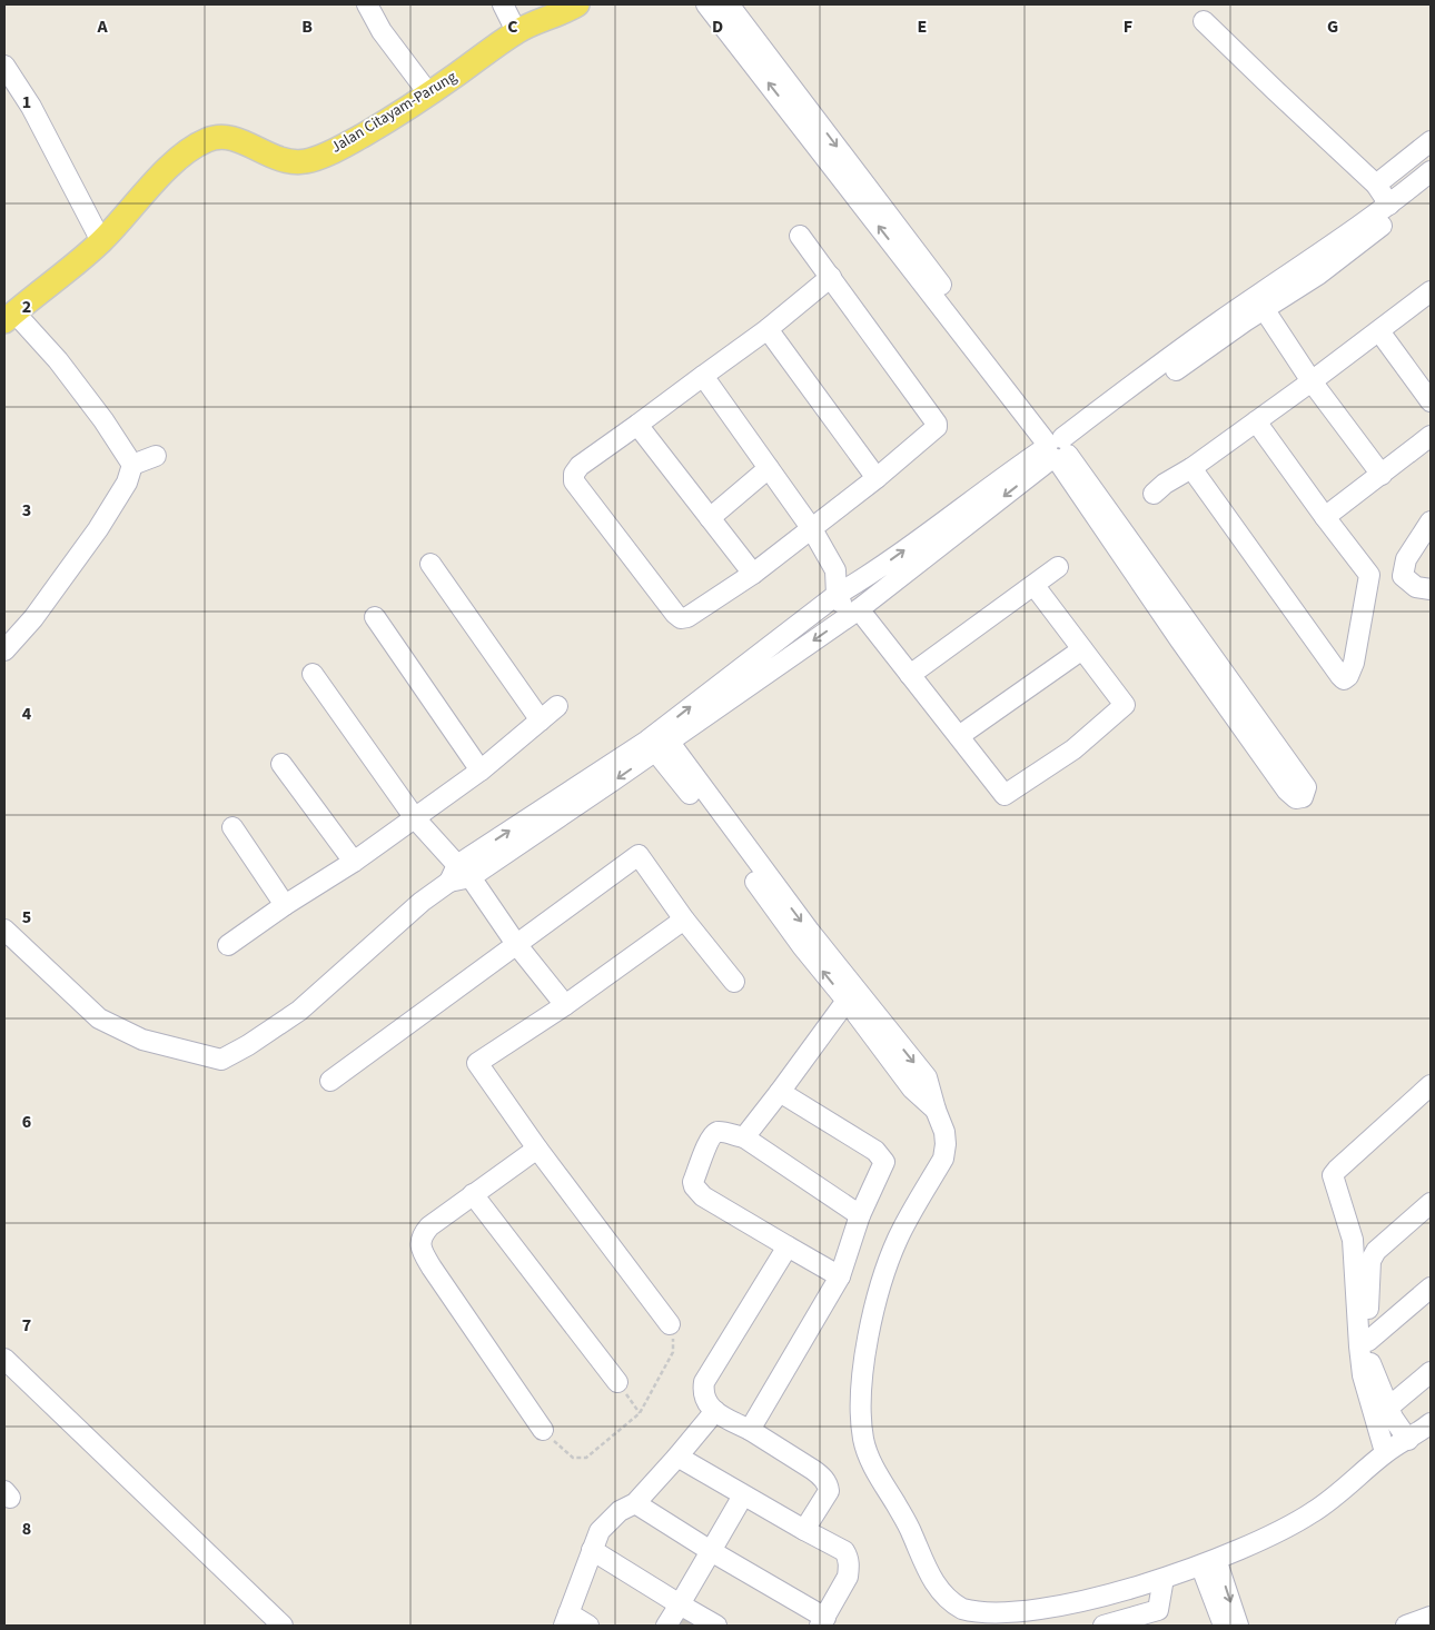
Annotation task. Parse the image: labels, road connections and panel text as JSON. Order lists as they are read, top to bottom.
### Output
{
  "streets": {
    "main road": ["Jalan Citayam-Parung"]
  },
  "grid": {
    "columns": [
      "A",
      "B",
      "C",
      "D",
      "E",
      "F",
      "G"
    ],
    "rows": [
      "1",
      "2",
      "3",
      "4",
      "5",
      "6",
      "7",
      "8"
    ]
  }
}
